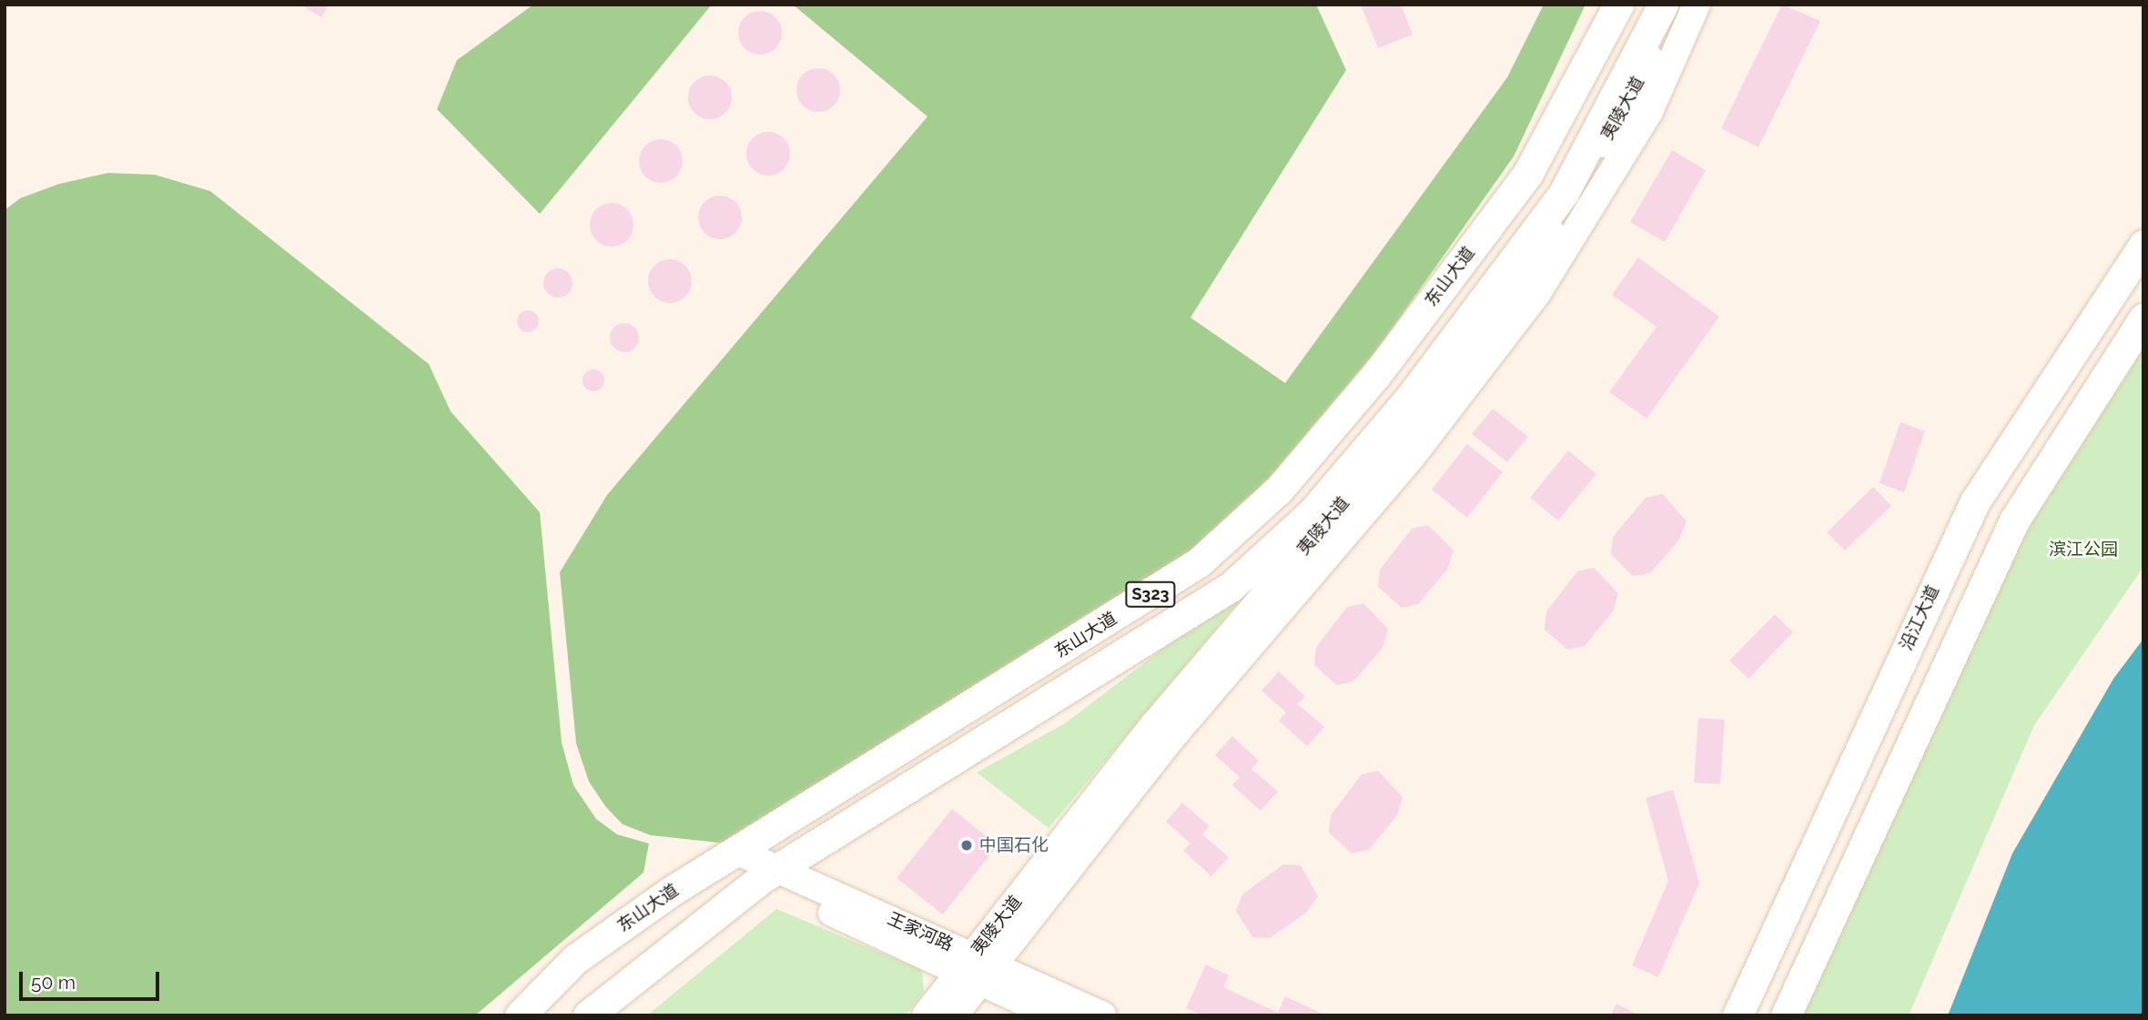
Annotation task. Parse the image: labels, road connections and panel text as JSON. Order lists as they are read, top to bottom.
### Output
{
  "streets": {
    "main road": [
      "夷陵大道",
      "东山大道",
      "S323",
      "沿江大道",
      "王家河路"
    ]
  },
  "crossings": [
    ["夷陵大道", "王家河路"],
    ["东山大道", "王家河路"]
  ],
  "parks": ["滨江公园"],
  "places": ["中国石化"],
  "scale_bar": "50 m"
}
